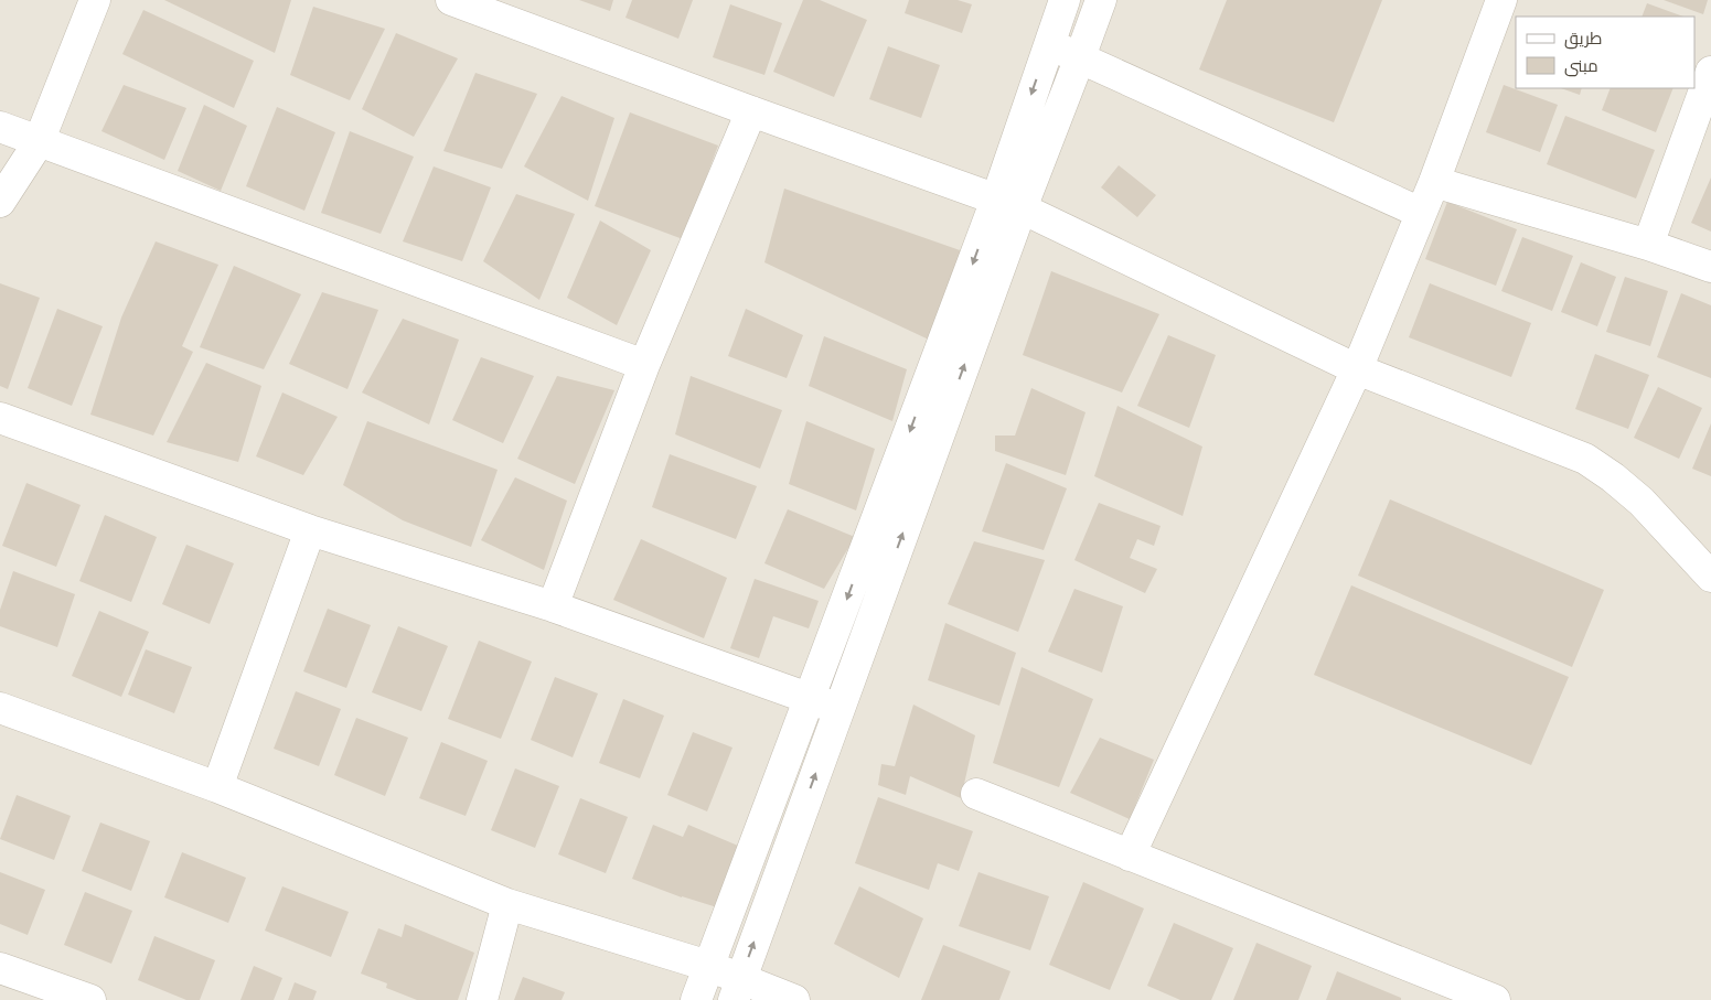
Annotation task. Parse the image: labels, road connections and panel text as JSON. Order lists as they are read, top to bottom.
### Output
{
  "legend": ["طريق", "مبنى"]
}
